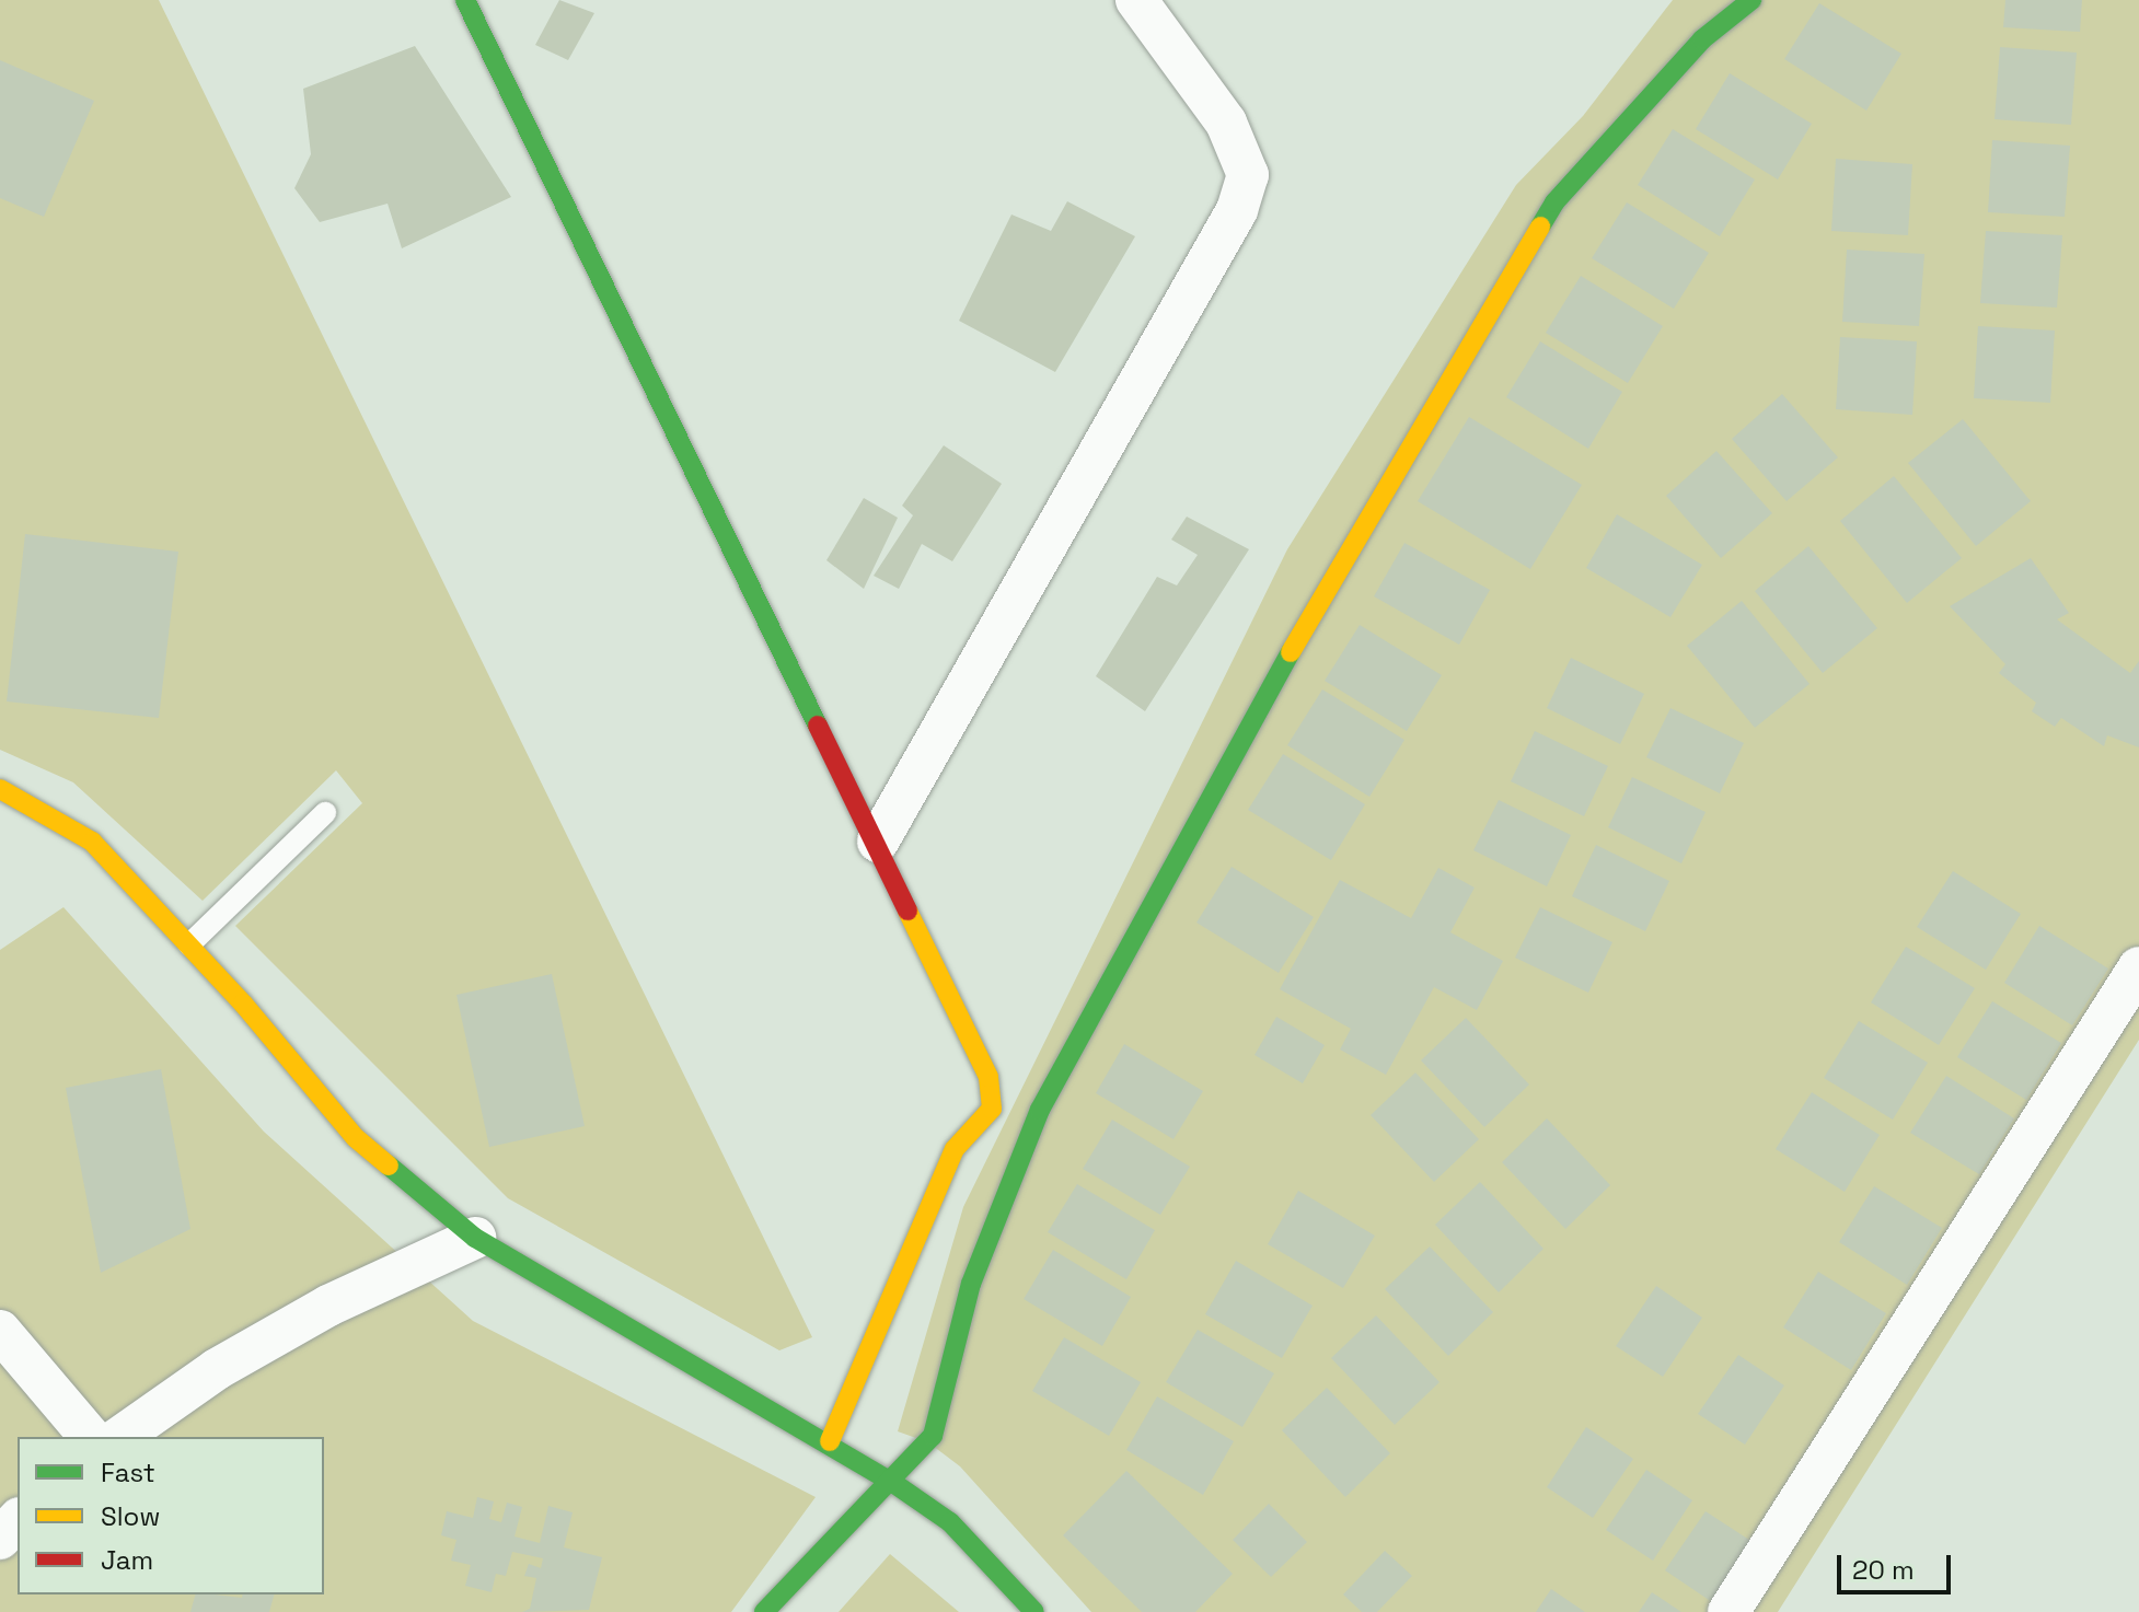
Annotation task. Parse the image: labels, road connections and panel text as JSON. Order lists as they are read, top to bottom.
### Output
{
  "legend": ["Fast", "Slow", "Jam"],
  "scale_bar": "20 m"
}
